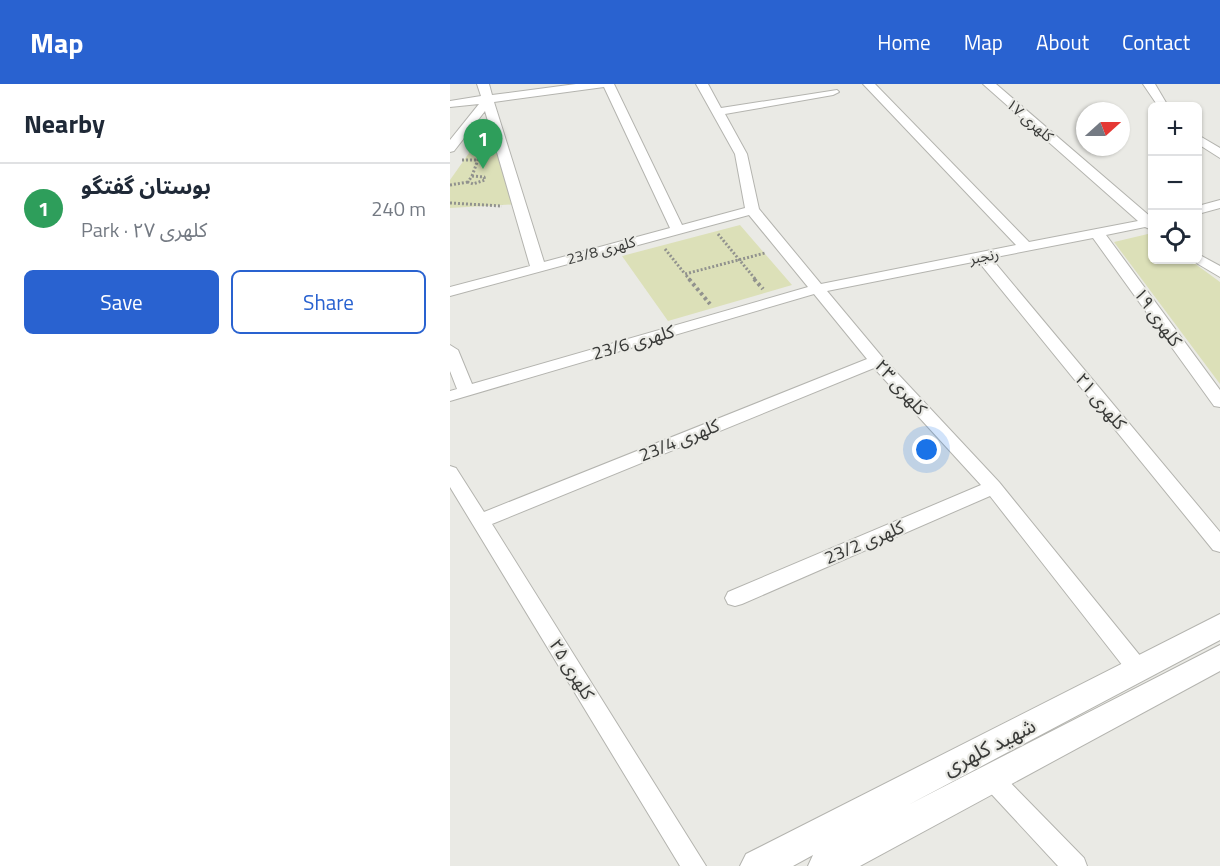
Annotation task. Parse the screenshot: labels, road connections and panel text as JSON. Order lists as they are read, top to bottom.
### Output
{
  "streets": {
    "main road": ["شهید کلهری"],
    "street": [
      "کلهری ۱۷",
      "کلهری 23/8",
      "رنجبر",
      "کلهری ۱۹",
      "کلهری 23/6",
      "کلهری ۲۳",
      "کلهری ۲۱",
      "کلهری 23/4",
      "کلهری 23/2",
      "کلهری ۲۵"
    ]
  },
  "crossings": [
    ["کلهری 23/8", "کلهری ۲۳"],
    ["رنجبر", "کلهری ۱۹"],
    ["رنجبر", "کلهری 23/6"],
    ["رنجبر", "کلهری ۲۳"],
    ["رنجبر", "کلهری ۲۱"],
    ["کلهری 23/6", "کلهری ۲۳"],
    ["کلهری ۲۳", "کلهری 23/4"],
    ["کلهری ۲۳", "کلهری 23/2"],
    ["کلهری ۲۳", "شهید کلهری"],
    ["کلهری 23/4", "کلهری ۲۵"]
  ],
  "north": "right",
  "page": {
    "header": "Map",
    "nav": [
      "Home",
      "Map",
      "About",
      "Contact"
    ],
    "heading": "Nearby",
    "map_buttons": ["+", "−"],
    "pins": "1",
    "list": [
      {
        "mark": "1",
        "name": "بوستان گفتگو",
        "note": "Park · کلهری ۲۷",
        "value": "240 m"
      }
    ],
    "buttons": ["Save", "Share"]
  }
}
